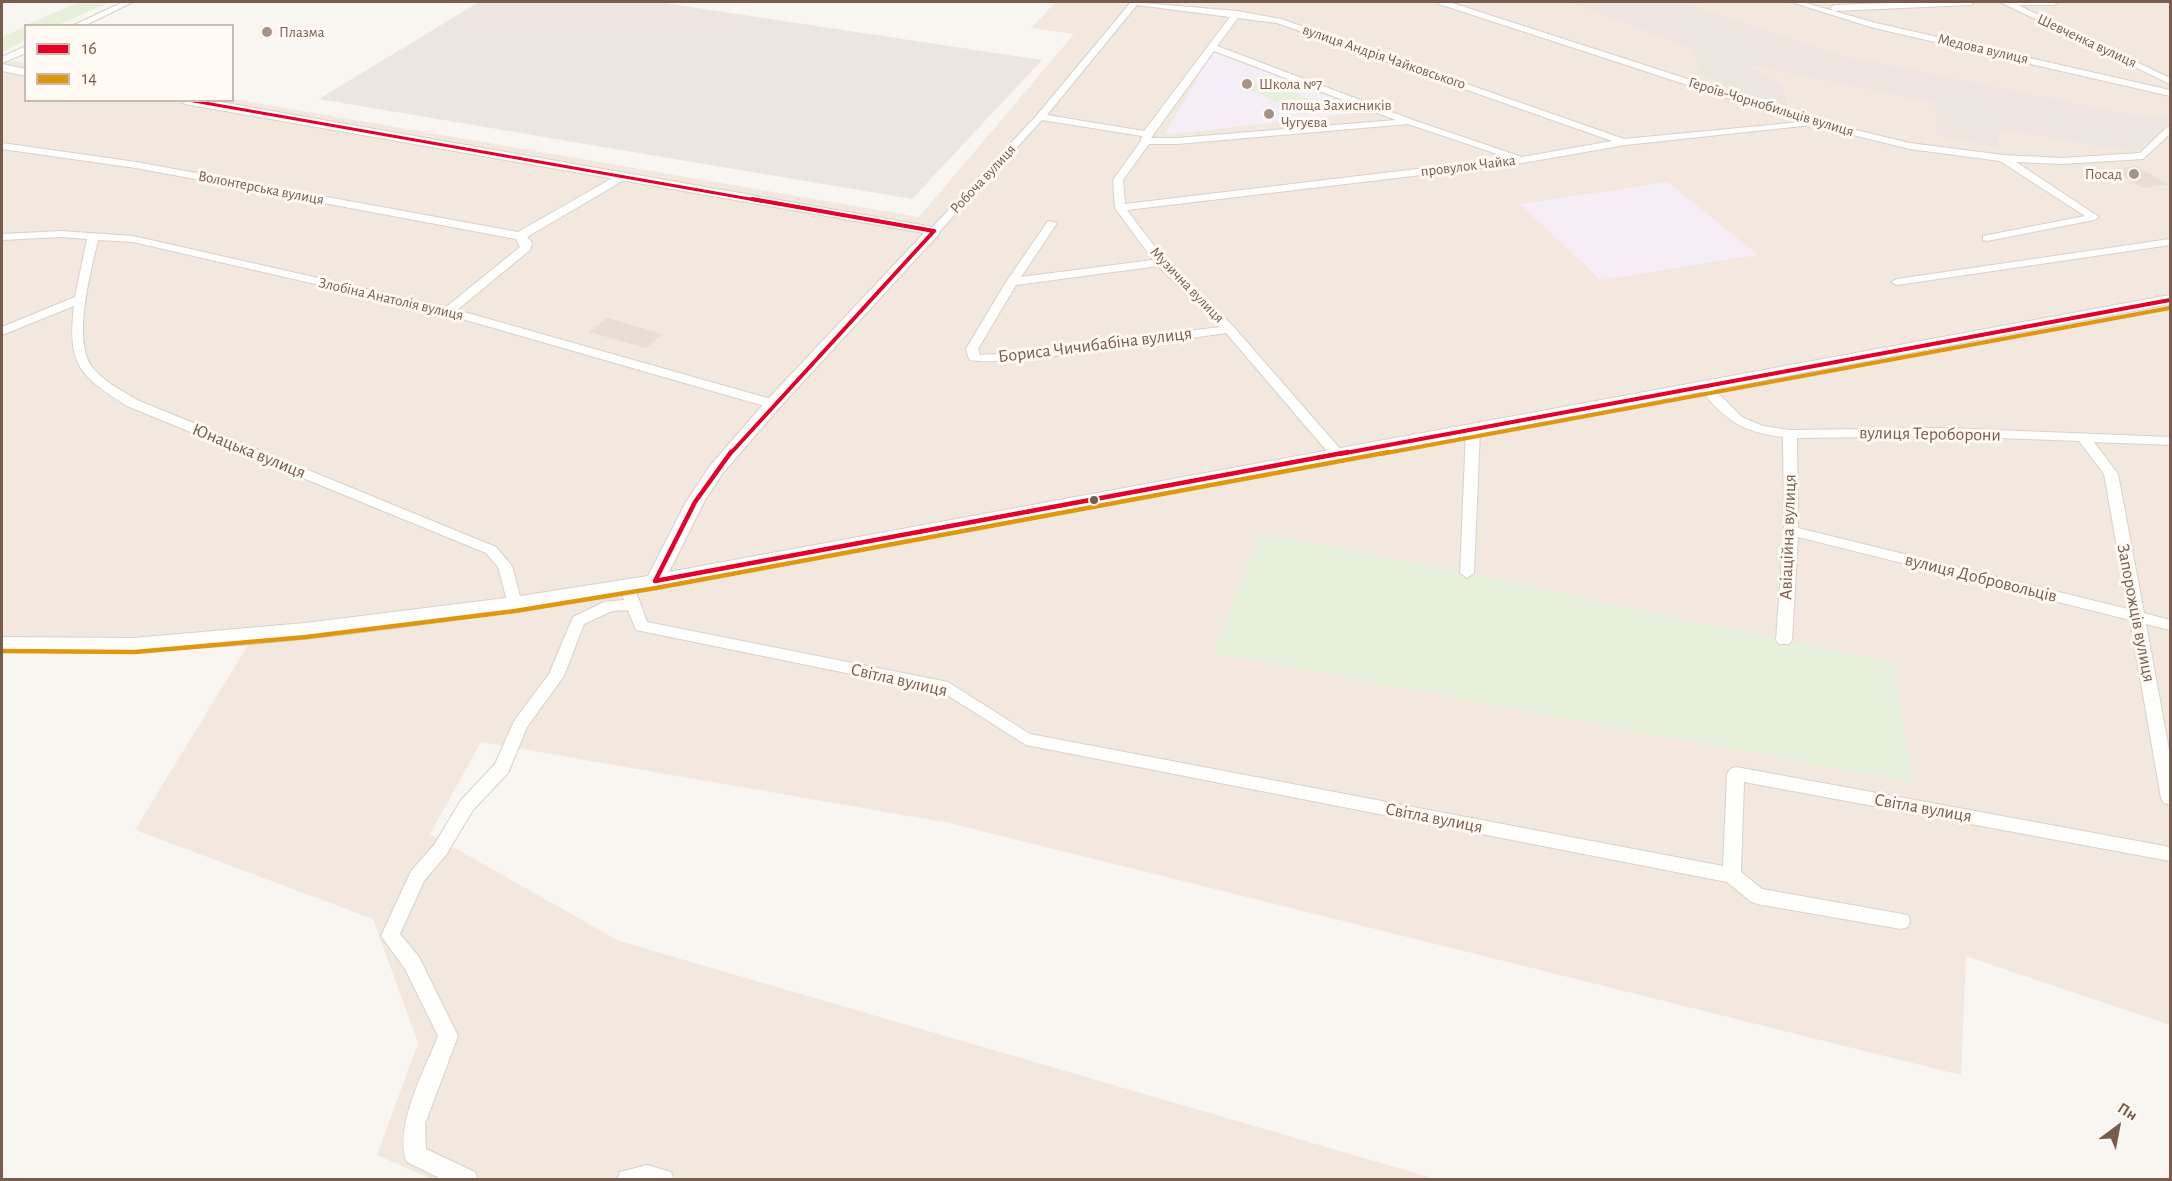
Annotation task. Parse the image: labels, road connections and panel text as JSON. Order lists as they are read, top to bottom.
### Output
{
  "streets": {
    "street": [
      "Шевченка вулиця",
      "Медова вулиця",
      "вулиця Андрія Чайковського",
      "Героїв-Чорнобильців вулиця",
      "провулок Чайка",
      "Робоча вулиця",
      "Волонтерська вулиця",
      "Музична вулиця",
      "Злобіна Анатолія вулиця",
      "Бориса Чичибабіна вулиця",
      "вулиця Тероборони",
      "Юнацька вулиця",
      "Авіаційна вулиця",
      "вулиця Добровольців",
      "Запорожців вулиця",
      "Світла вулиця"
    ]
  },
  "crossings": [
    ["вулиця Андрія Чайковського", "провулок Чайка"],
    ["вулиця Андрія Чайковського", "Робоча вулиця"],
    ["Героїв-Чорнобильців вулиця", "провулок Чайка"],
    ["провулок Чайка", "Музична вулиця"],
    ["Робоча вулиця", "Злобіна Анатолія вулиця"],
    ["Музична вулиця", "Бориса Чичибабіна вулиця"],
    ["Злобіна Анатолія вулиця", "Юнацька вулиця"],
    ["вулиця Тероборони", "Авіаційна вулиця"],
    ["вулиця Тероборони", "Запорожців вулиця"],
    ["Авіаційна вулиця", "вулиця Добровольців"],
    ["вулиця Добровольців", "Запорожців вулиця"]
  ],
  "places": [
    "Плазма",
    "Школа №7",
    "площа Захисників Чугуєва",
    "Посад"
  ],
  "lines": ["transit line 16", "transit line 14"],
  "legend": ["16", "14"],
  "north": "top right"
}
